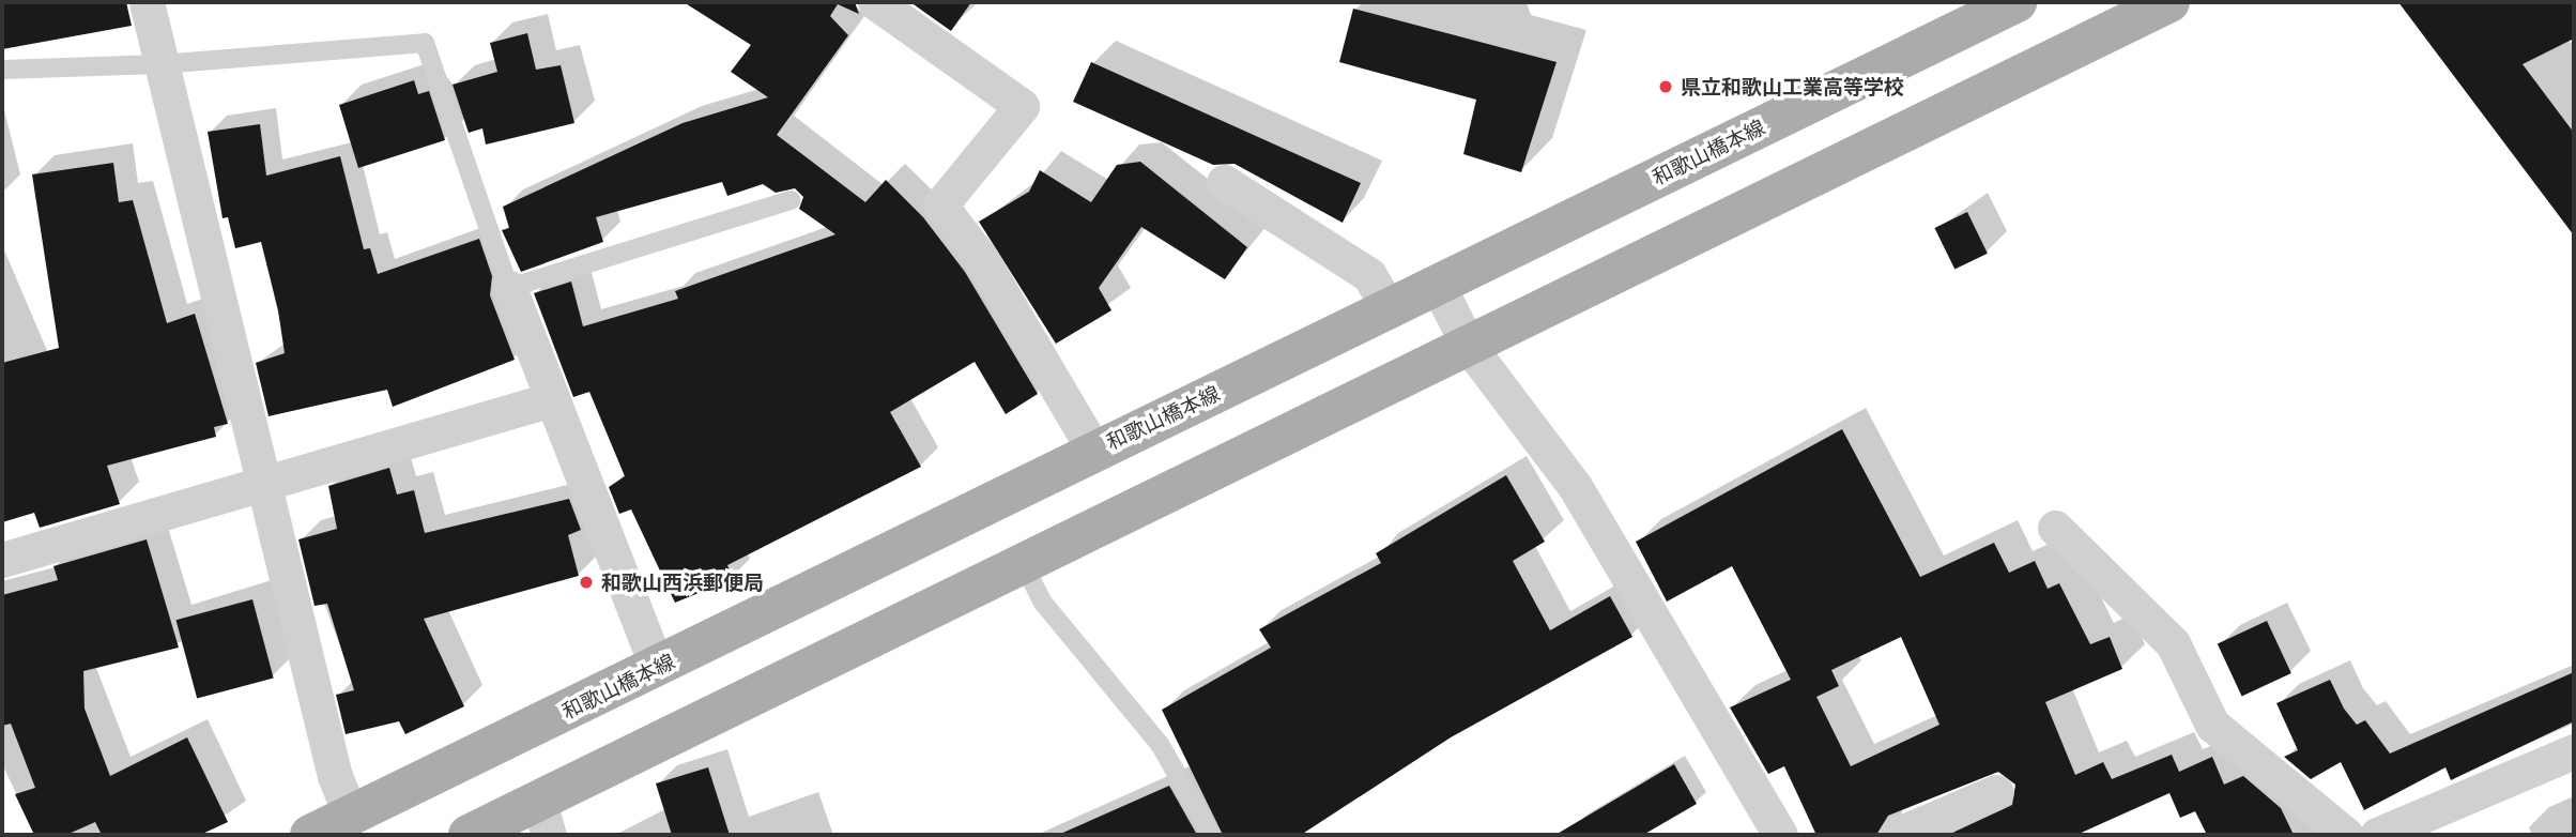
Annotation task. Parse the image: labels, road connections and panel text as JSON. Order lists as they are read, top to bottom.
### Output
{
  "streets": {
    "main road": ["和歌山橋本線"]
  },
  "places": ["県立和歌山工業高等学校", "和歌山西浜郵便局"]
}
